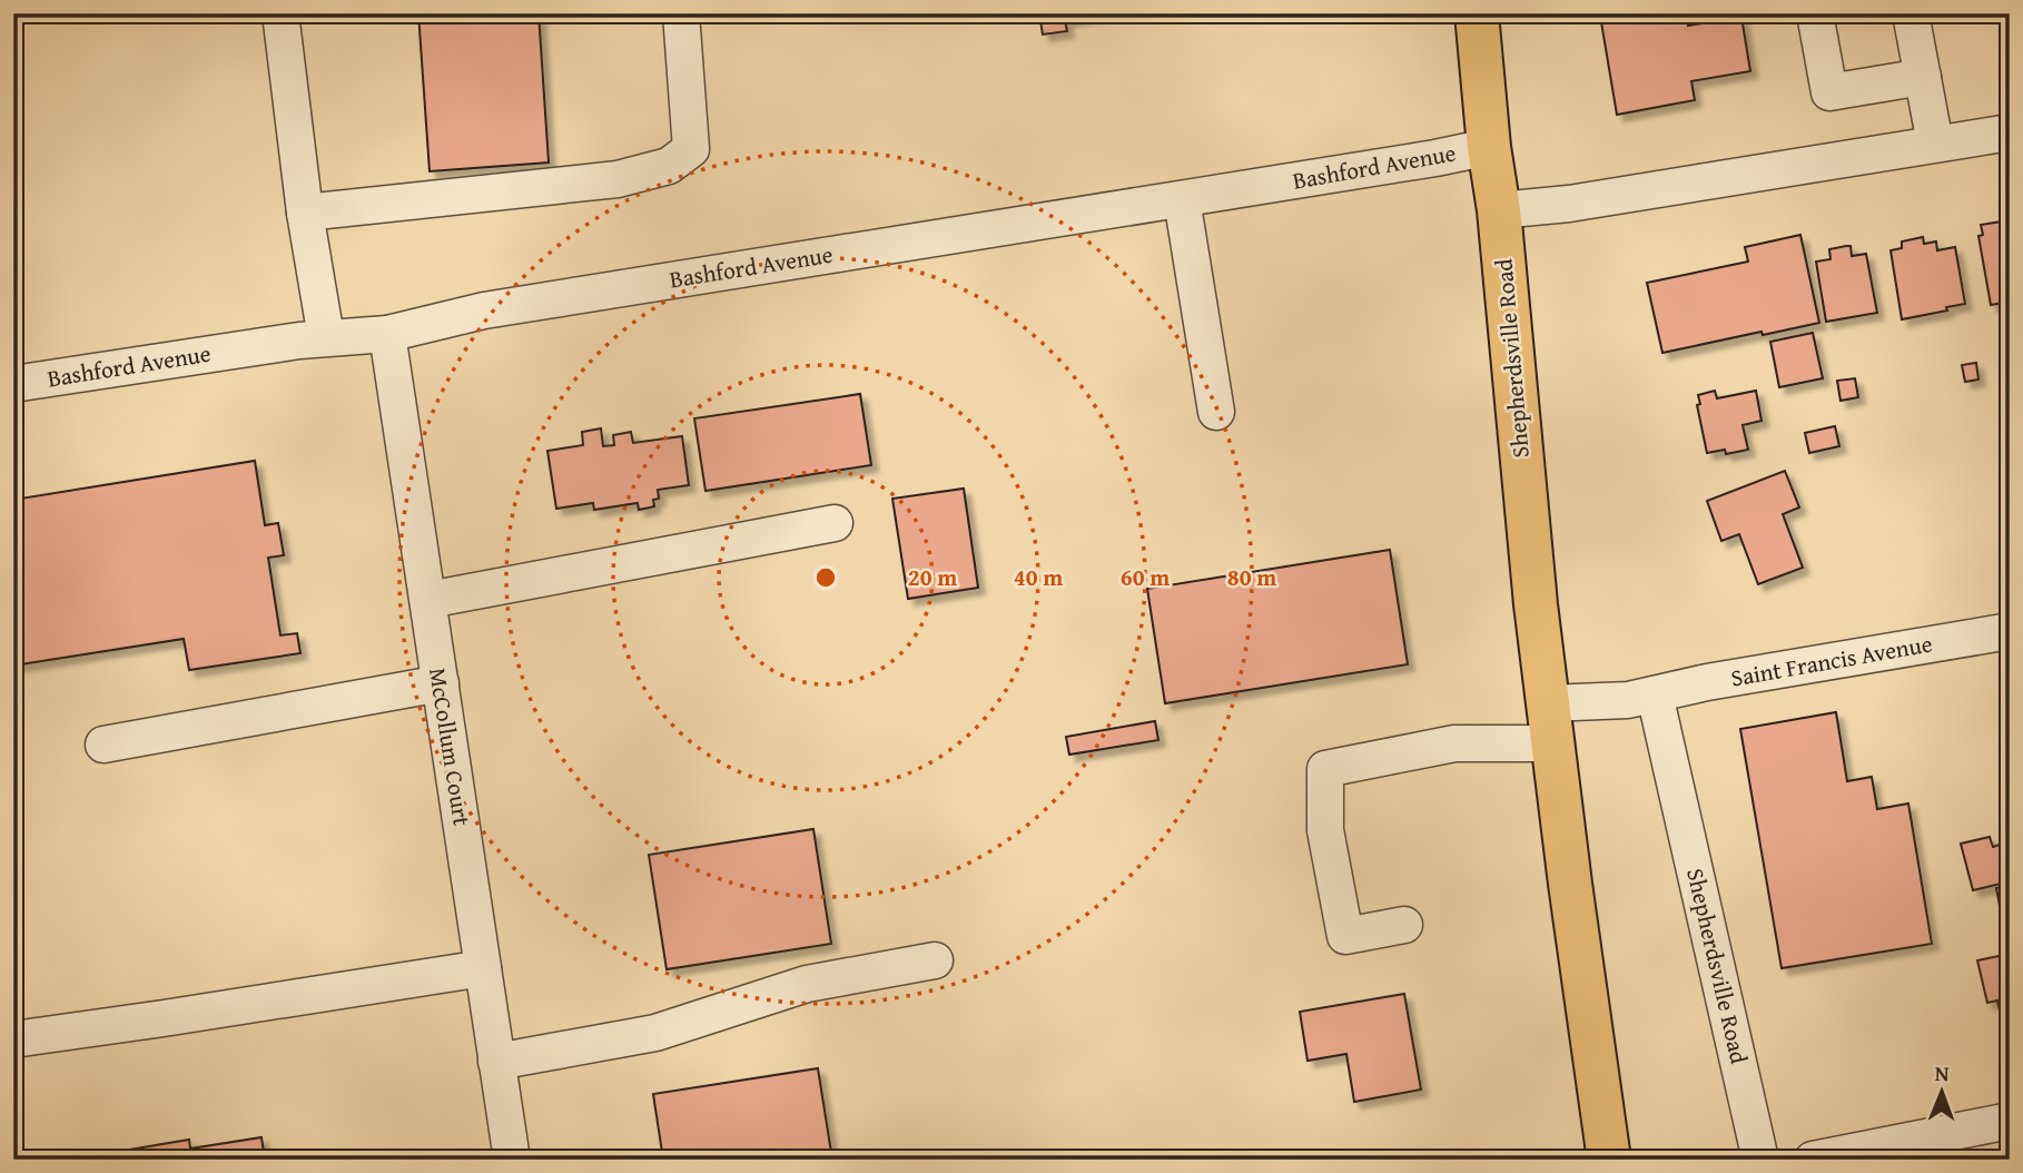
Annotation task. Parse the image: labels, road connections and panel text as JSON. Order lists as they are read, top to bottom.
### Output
{
  "streets": {
    "main road": ["Shepherdsville Road"],
    "street": ["Bashford Avenue", "Saint Francis Avenue", "McCollum Court"]
  },
  "crossings": [
    ["Bashford Avenue", "Shepherdsville Road"],
    ["Bashford Avenue", "McCollum Court"],
    ["Shepherdsville Road", "Saint Francis Avenue"]
  ],
  "north": "top",
  "rings": [
    "20 m",
    "40 m",
    "60 m",
    "80 m"
  ]
}
